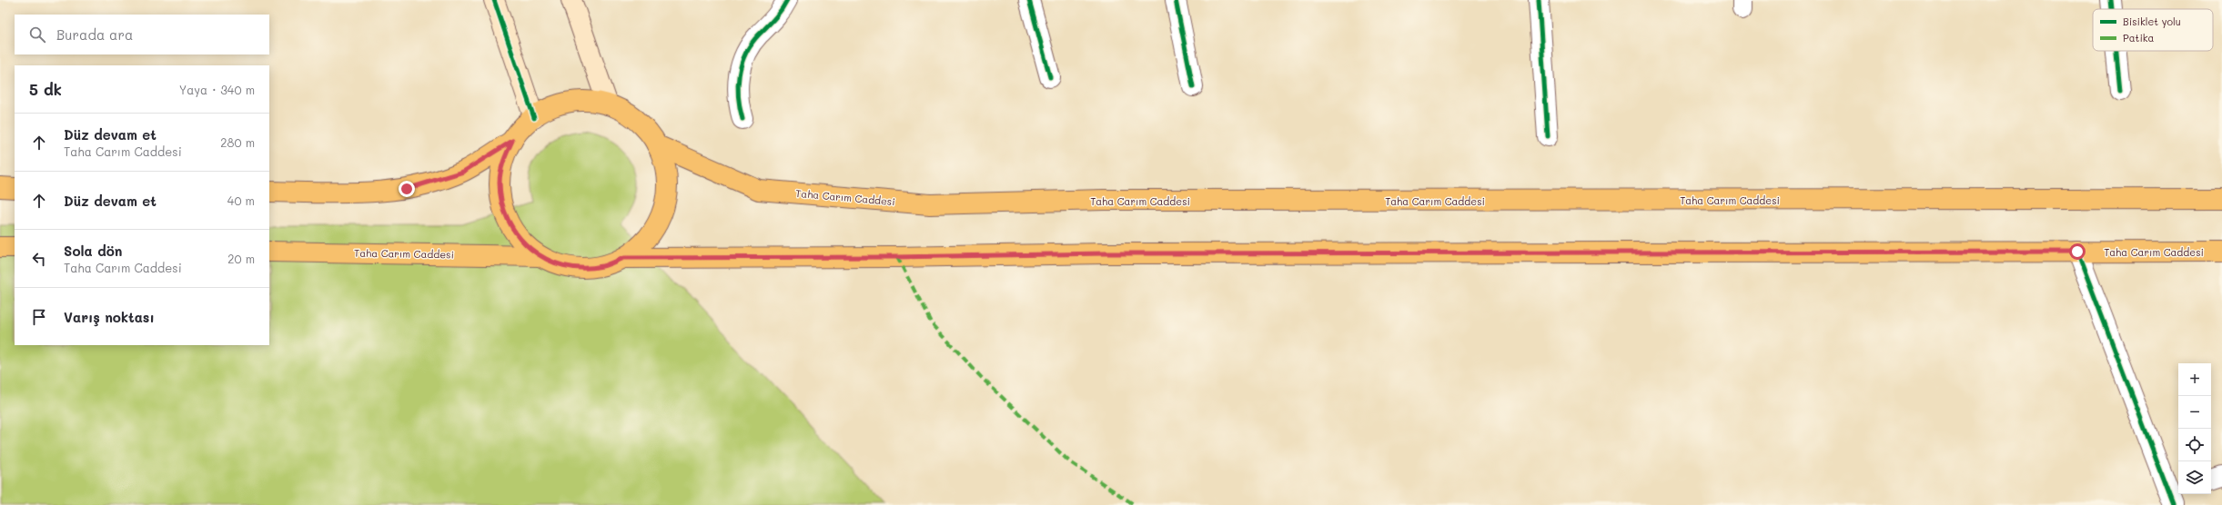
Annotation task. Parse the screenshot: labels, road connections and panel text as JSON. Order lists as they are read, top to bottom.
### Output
{
  "streets": {
    "main road": ["Taha Carım Caddesi"]
  },
  "legend": ["Bisiklet yolu", "Patika"],
  "page": {
    "search": "Burada ara",
    "heading": ["5 dk", "Yaya · 340 m"],
    "list": [
      ["Düz devam et", "Taha Carım Caddesi", "280 m"],
      ["Düz devam et", "40 m"],
      ["Sola dön", "Taha Carım Caddesi", "20 m"],
      "Varış noktası"
    ],
    "map_buttons": ["+", "−"]
  }
}
